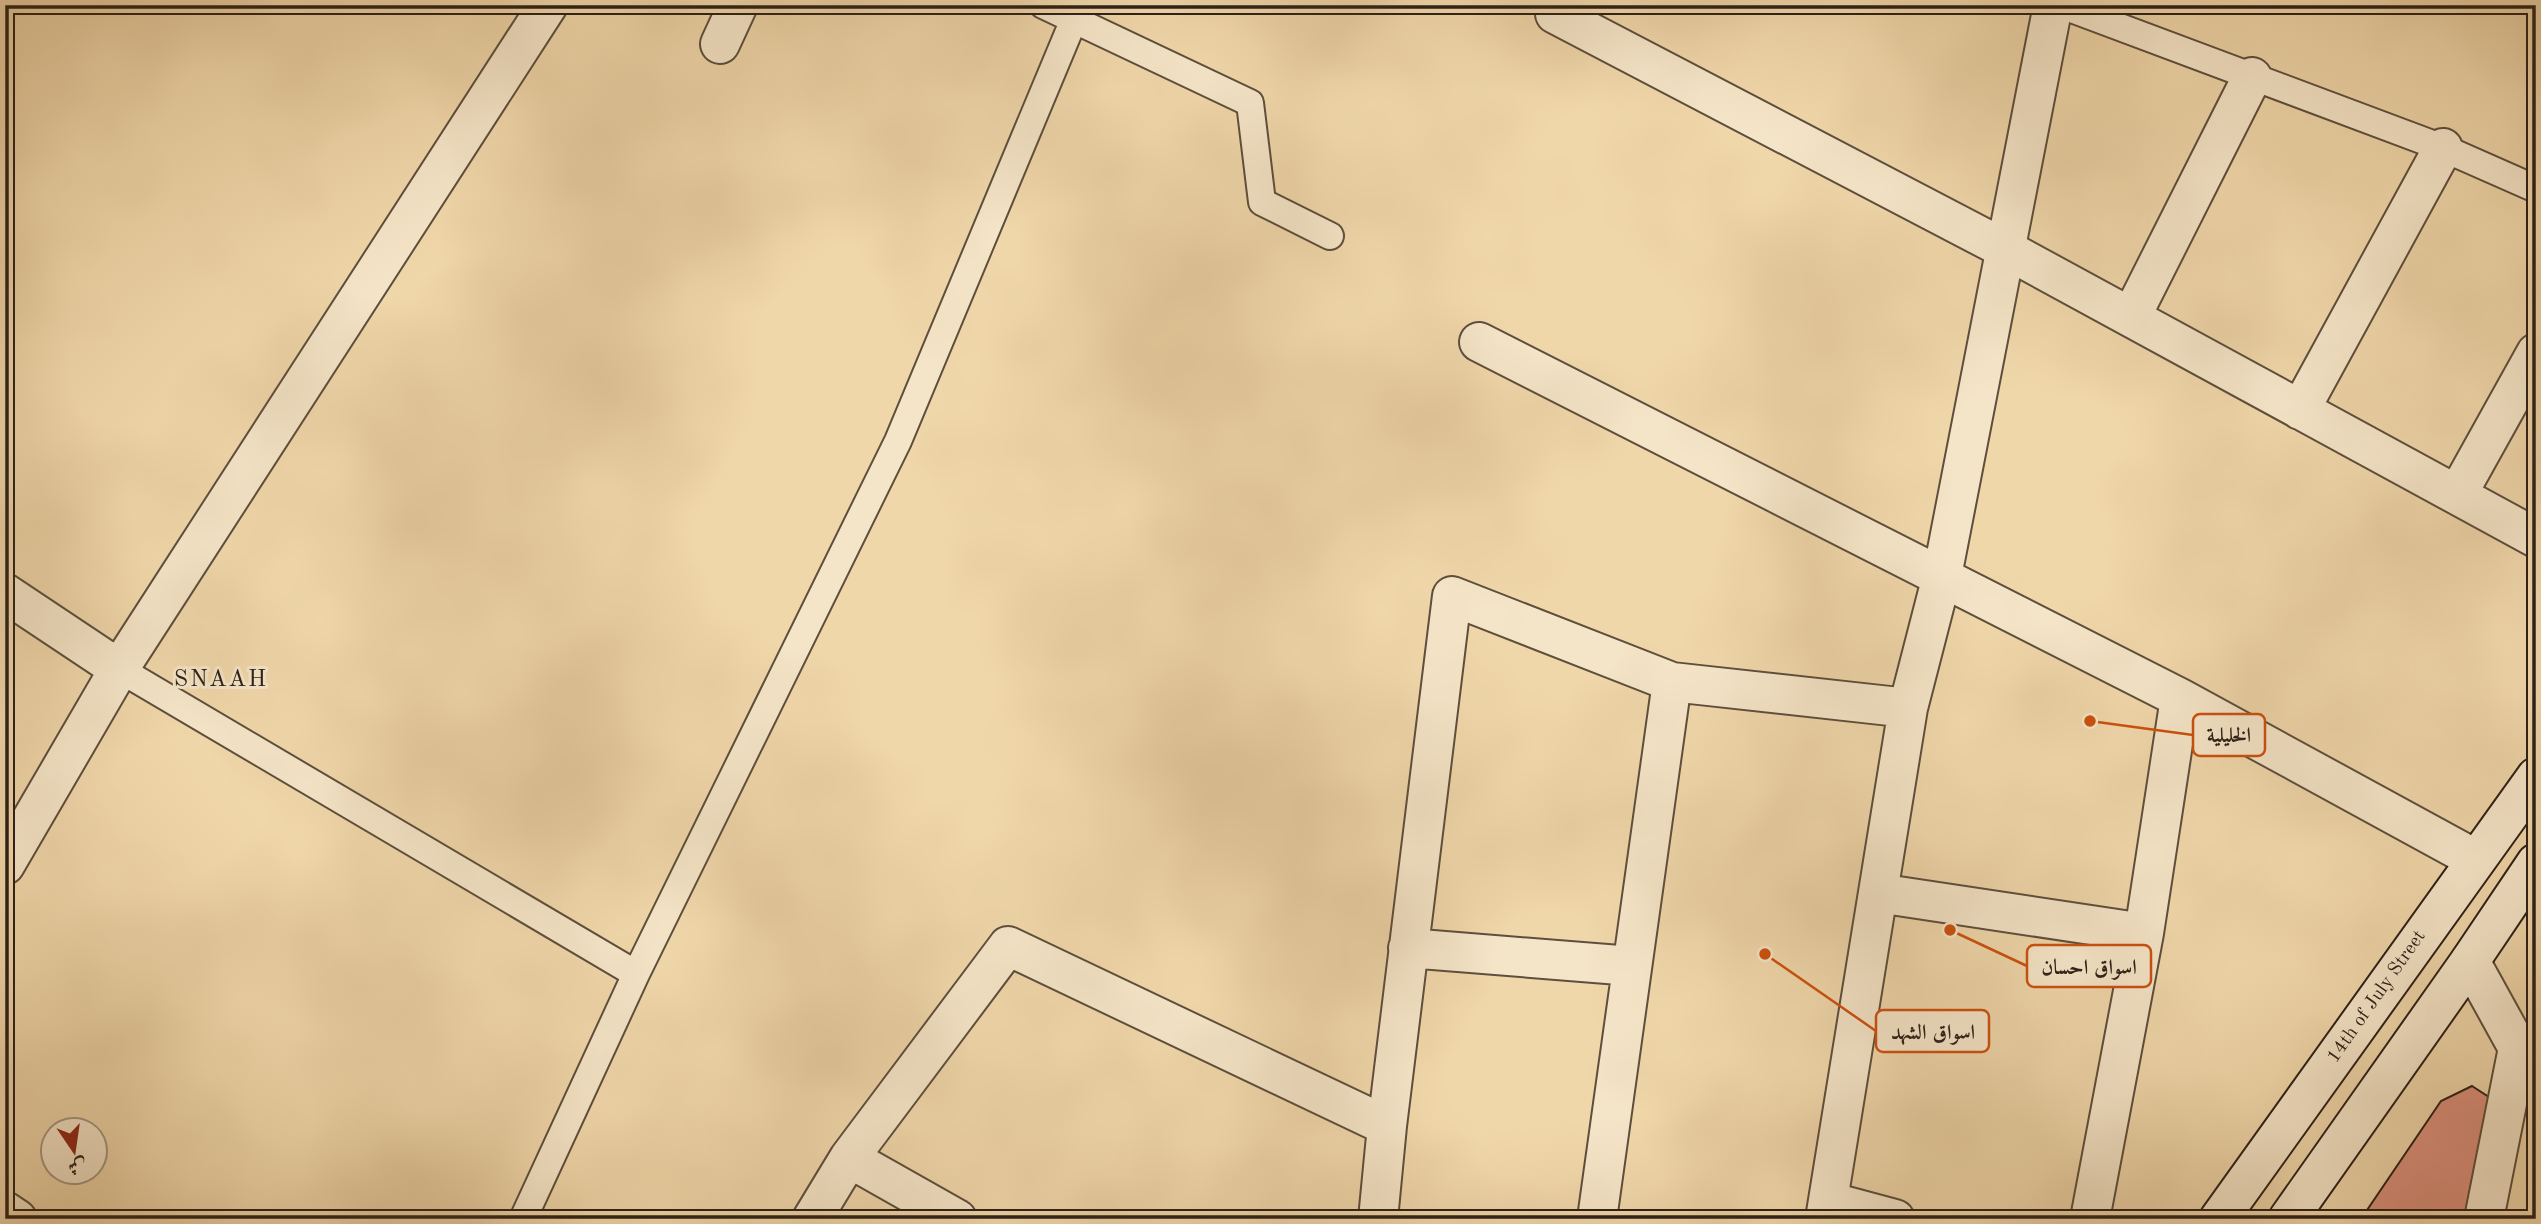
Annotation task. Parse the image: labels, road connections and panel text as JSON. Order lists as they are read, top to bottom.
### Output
{
  "streets": {
    "street": ["14th of July Street"]
  },
  "districts": ["SNAAH"],
  "places": ["الخليلية", "اسواق احسان", "اسواق الشهد"],
  "north": "bottom"
}
